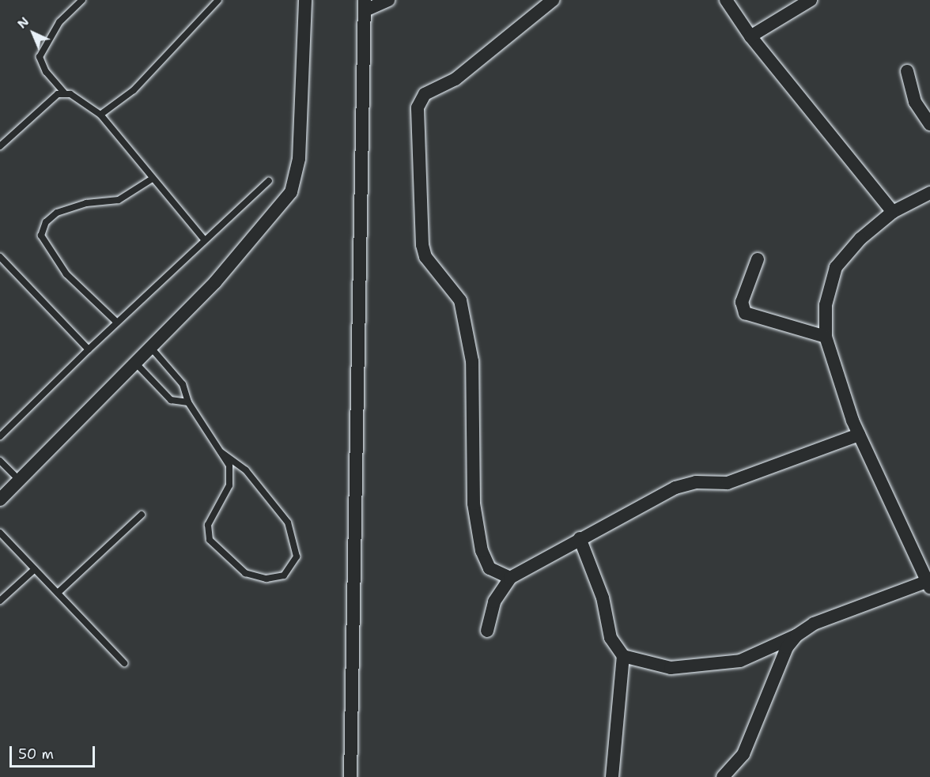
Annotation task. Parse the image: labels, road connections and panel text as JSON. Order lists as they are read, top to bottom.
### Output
{
  "scale_bar": "50 m",
  "north": "top left"
}
